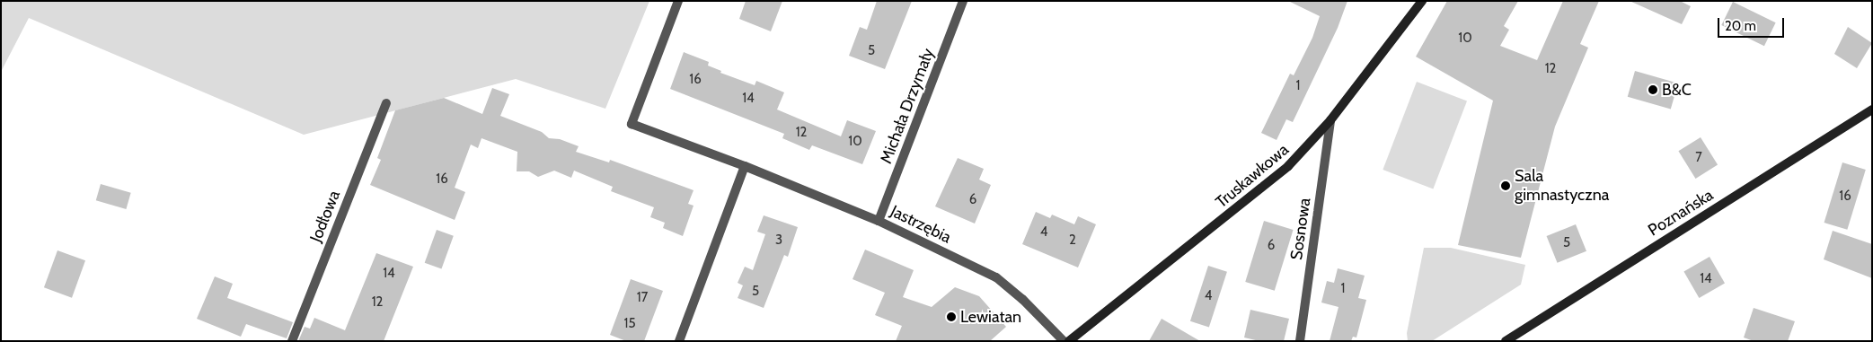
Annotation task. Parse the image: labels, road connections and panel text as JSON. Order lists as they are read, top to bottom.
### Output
{
  "streets": {
    "street": [
      "Michała Drzymały",
      "Truskawkowa",
      "Poznańska",
      "Jodłowa",
      "Jastrzębia",
      "Sosnowa"
    ]
  },
  "crossings": [
    ["Michała Drzymały", "Jastrzębia"],
    ["Truskawkowa", "Sosnowa"]
  ],
  "places": ["B&C", "Sala gimnastyczna", "Lewiatan"],
  "house_numbers": [
    "10",
    "5",
    "12",
    "16",
    "1",
    "14",
    "12",
    "10",
    "7",
    "16",
    "16",
    "6",
    "4",
    "3",
    "2",
    "5",
    "6",
    "14",
    "14",
    "1",
    "5",
    "4",
    "17",
    "12",
    "15"
  ],
  "scale_bar": "20 m"
}
